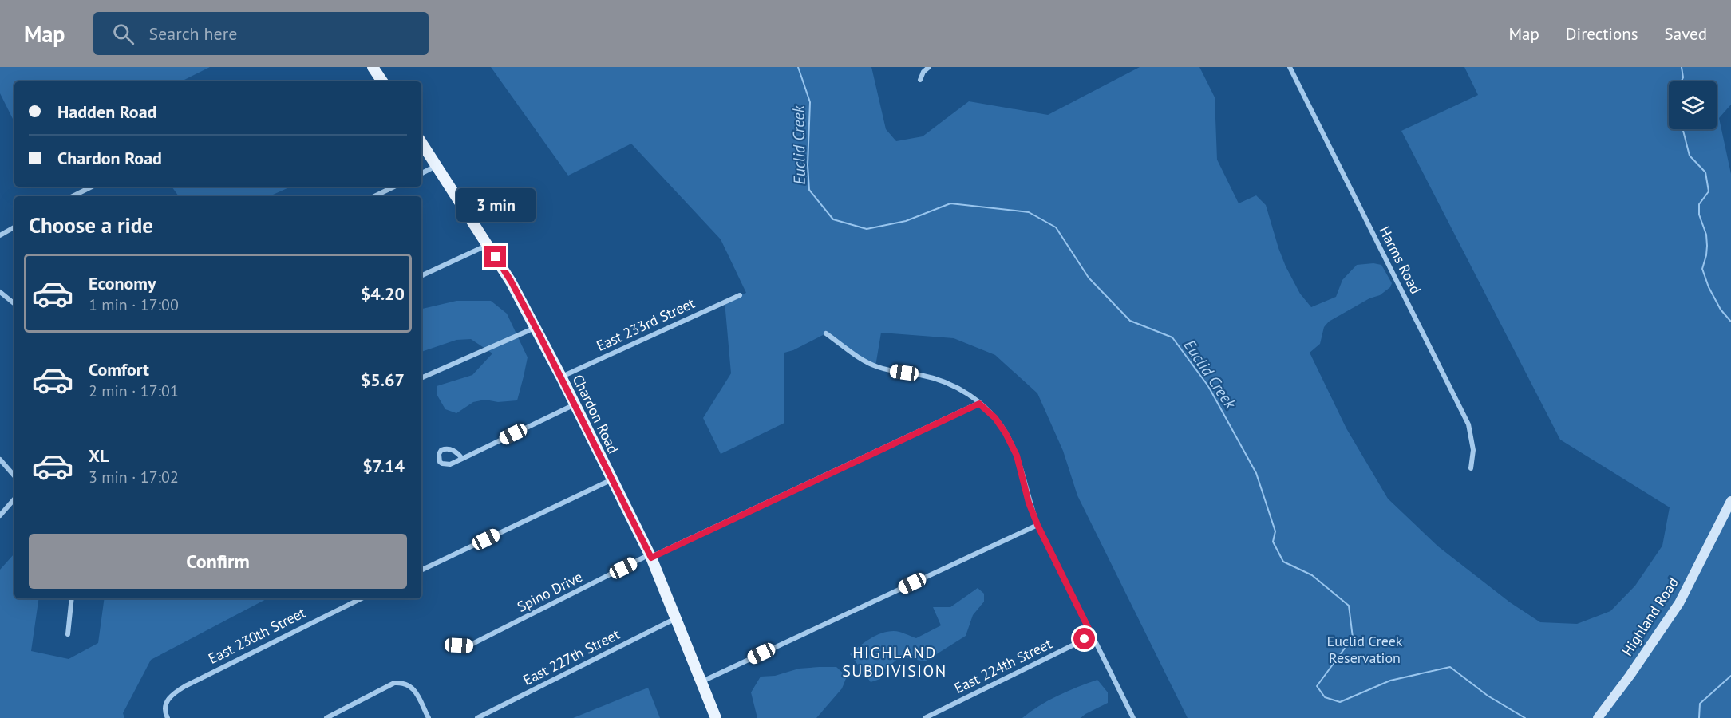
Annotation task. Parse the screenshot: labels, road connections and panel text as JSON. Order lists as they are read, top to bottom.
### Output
{
  "streets": {
    "main road": ["Chardon Road"],
    "street": [
      "Harms Road",
      "East 233rd Street",
      "Spino Drive",
      "Highland Road",
      "East 230th Street",
      "East 227th Street",
      "East 224th Street"
    ]
  },
  "crossings": [
    ["East 233rd Street", "Chardon Road"],
    ["Chardon Road", "Spino Drive"],
    ["Chardon Road", "East 227th Street"]
  ],
  "districts": ["HIGHLAND SUBDIVISION"],
  "water": ["Euclid Creek"],
  "parks": ["Euclid Creek Reservation"],
  "page": {
    "header": "Map",
    "search": "Search here",
    "nav": ["Map", "Directions", "Saved"],
    "banner": ["Hadden Road", "Chardon Road"],
    "bubble": "3 min",
    "heading": "Choose a ride",
    "list": [
      {
        "name": "Economy",
        "note": "1 min · 17:00",
        "value": "$4.20"
      },
      {
        "name": "Comfort",
        "note": "2 min · 17:01",
        "value": "$5.67"
      },
      {
        "name": "XL",
        "note": "3 min · 17:02",
        "value": "$7.14"
      }
    ],
    "buttons": "Confirm"
  }
}
